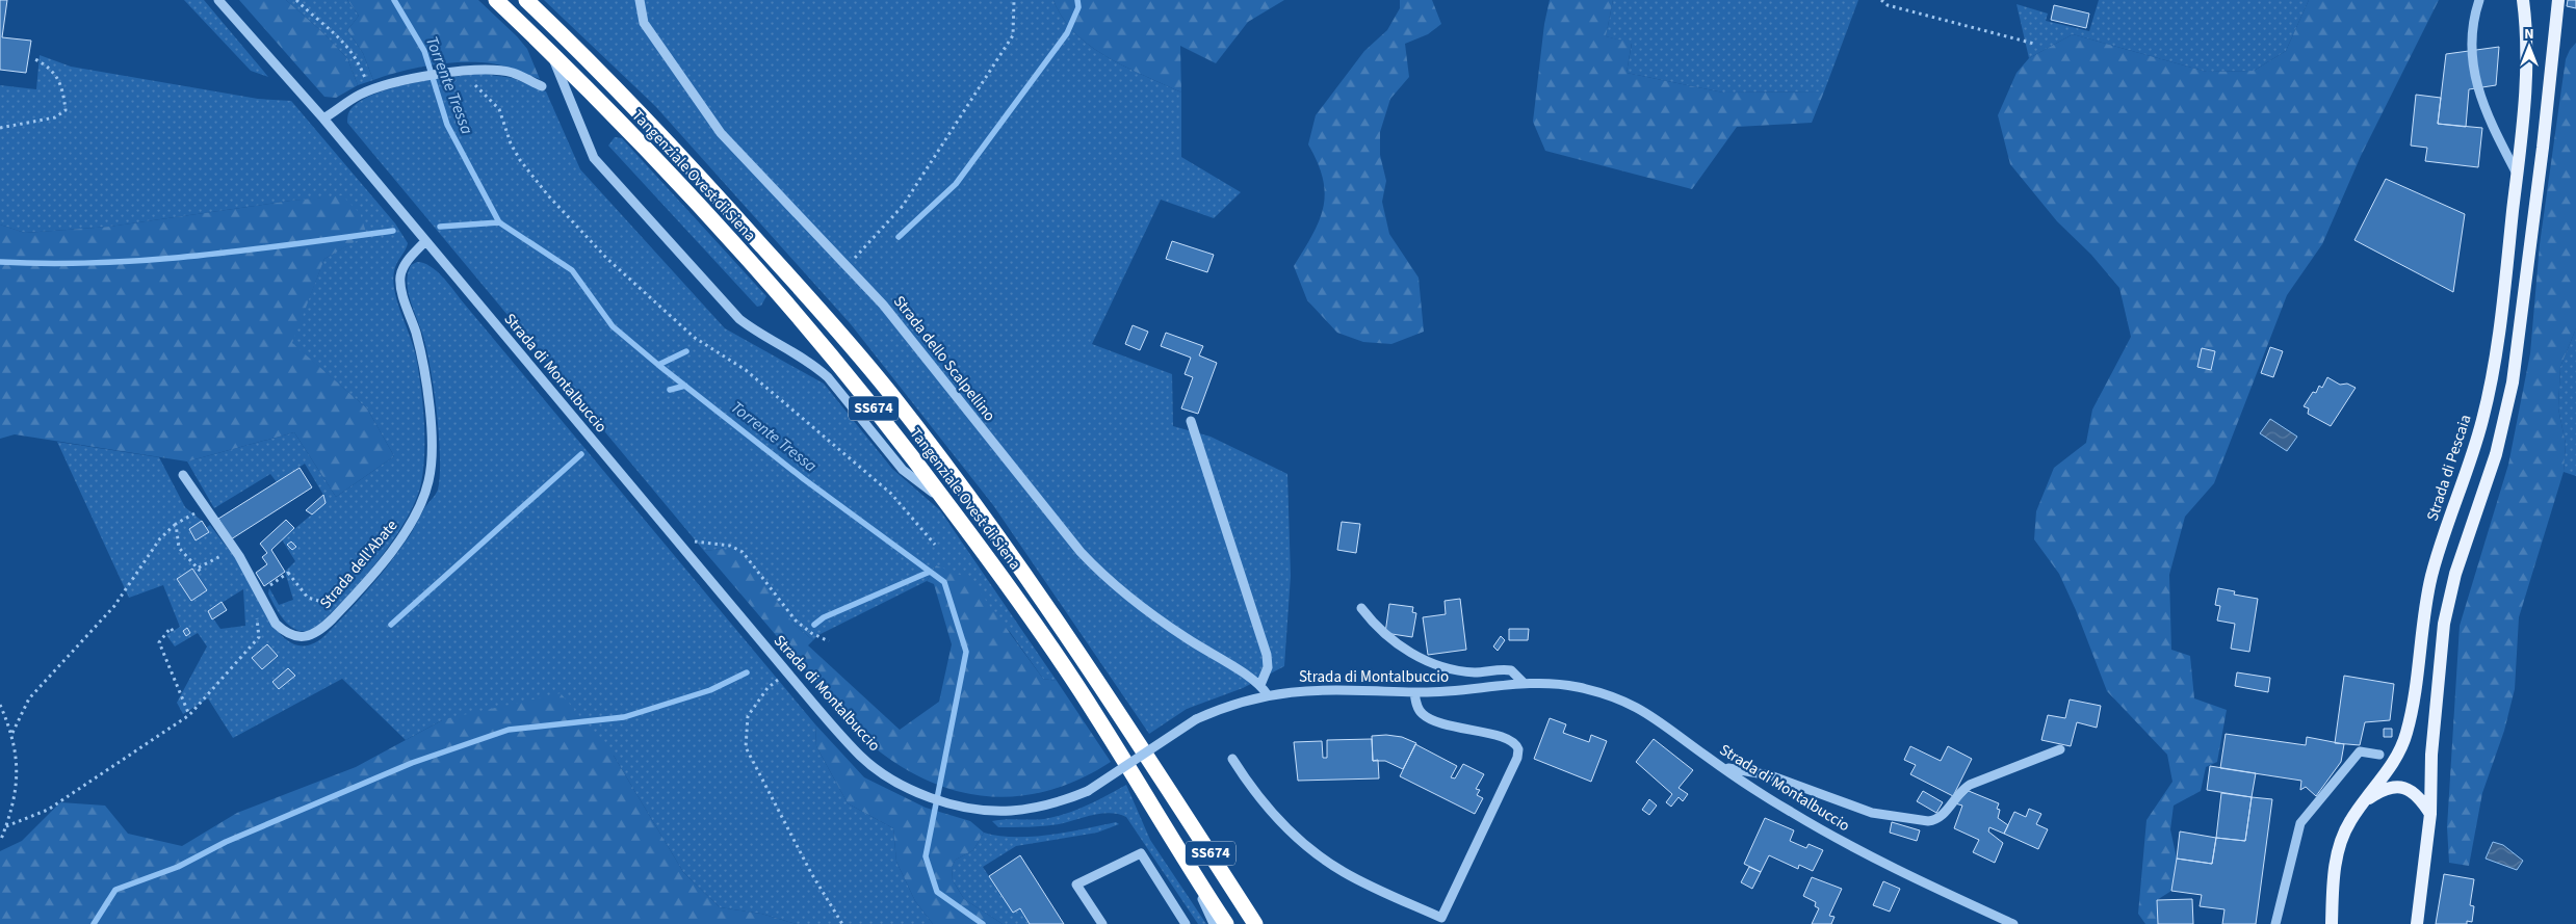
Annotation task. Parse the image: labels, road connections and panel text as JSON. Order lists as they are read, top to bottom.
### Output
{
  "streets": {
    "highway": ["Tangenziale Ovest di Siena", "SS674"],
    "main road": ["Strada di Pescaia"],
    "street": ["Strada dello Scalpellino", "Strada di Montalbuccio", "Strada dell'Abate"]
  },
  "crossings": [
    ["Strada dello Scalpellino", "Strada di Montalbuccio"],
    ["Strada di Montalbuccio", "Strada dell'Abate"]
  ],
  "water": ["Torrente Tressa"],
  "north": "top"
}
